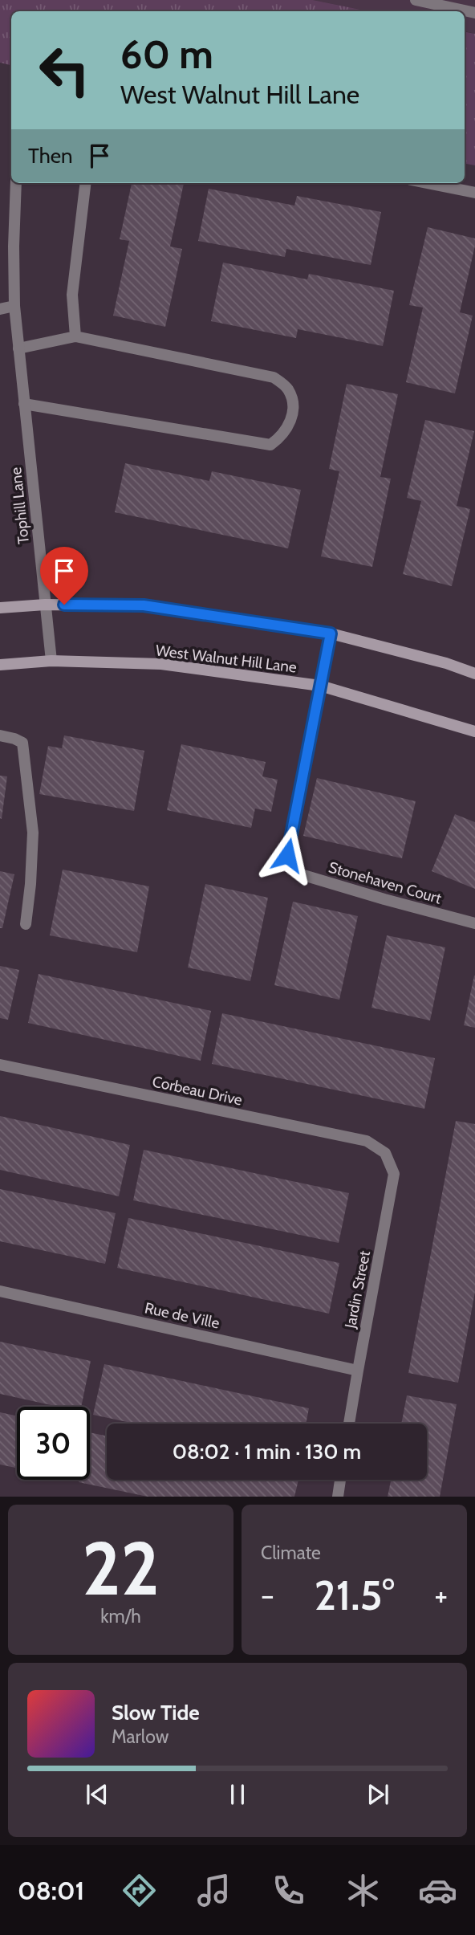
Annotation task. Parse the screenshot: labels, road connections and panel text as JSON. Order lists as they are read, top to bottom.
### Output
{
  "streets": {
    "main road": ["West Walnut Hill Lane"],
    "street": [
      "Tophill Lane",
      "Stonehaven Court",
      "Corbeau Drive",
      "Jardin Street",
      "Rue de Ville"
    ]
  },
  "crossings": [
    ["Tophill Lane", "West Walnut Hill Lane"],
    ["West Walnut Hill Lane", "Stonehaven Court"],
    ["Corbeau Drive", "Jardin Street"],
    ["Jardin Street", "Rue de Ville"]
  ],
  "page": {
    "turn": ["60 m", "West Walnut Hill Lane"],
    "then": "Then",
    "limit": "30",
    "trip": "08:02 · 1 min · 130 m",
    "tile": [
      ["22", "km/h"],
      "Climate"
    ],
    "heat": ["−", "21.5°", "+"],
    "song": ["Slow Tide", "Marlow"],
    "tabs": "08:01"
  }
}
